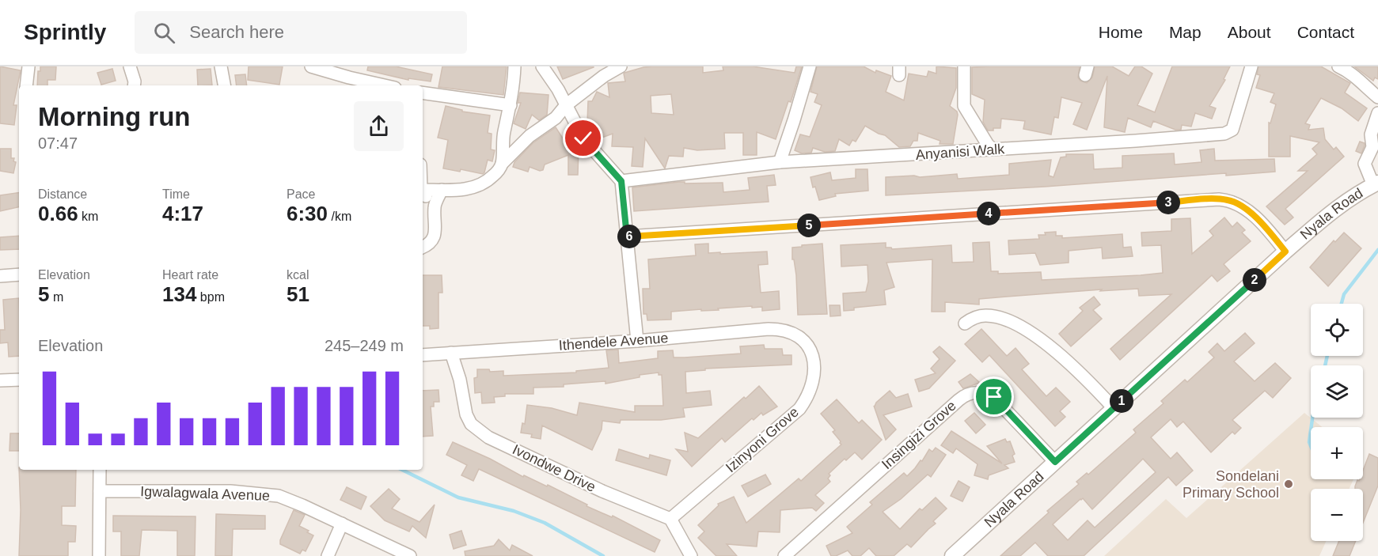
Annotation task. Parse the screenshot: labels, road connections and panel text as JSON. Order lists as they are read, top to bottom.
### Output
{
  "streets": {
    "street": [
      "Anyanisi Walk",
      "Nyala Road",
      "Ithendele Avenue",
      "Insingizi Grove",
      "Izinyoni Grove",
      "Ivondwe Drive",
      "Igwalagwala Avenue"
    ]
  },
  "crossings": [
    ["Nyala Road", "Insingizi Grove"],
    ["Ithendele Avenue", "Izinyoni Grove"],
    ["Ithendele Avenue", "Ivondwe Drive"],
    ["Izinyoni Grove", "Ivondwe Drive"]
  ],
  "places": ["Sondelani Primary School"],
  "page": {
    "header": "Sprintly",
    "search": "Search here",
    "nav": [
      "Home",
      "Map",
      "About",
      "Contact"
    ],
    "heading": ["Morning run", "07:47"],
    "stats": [
      ["Distance", "0.66 km"],
      ["Time", "4:17"],
      ["Pace", "6:30 /km"],
      ["Elevation", "5 m"],
      ["Heart rate", "134 bpm"],
      ["kcal", "51"]
    ],
    "pins": [
      "3",
      "4",
      "5",
      "6",
      "2",
      "1"
    ],
    "map_buttons": ["+", "−"],
    "chart": ["Elevation", "245–249 m"]
  }
}
